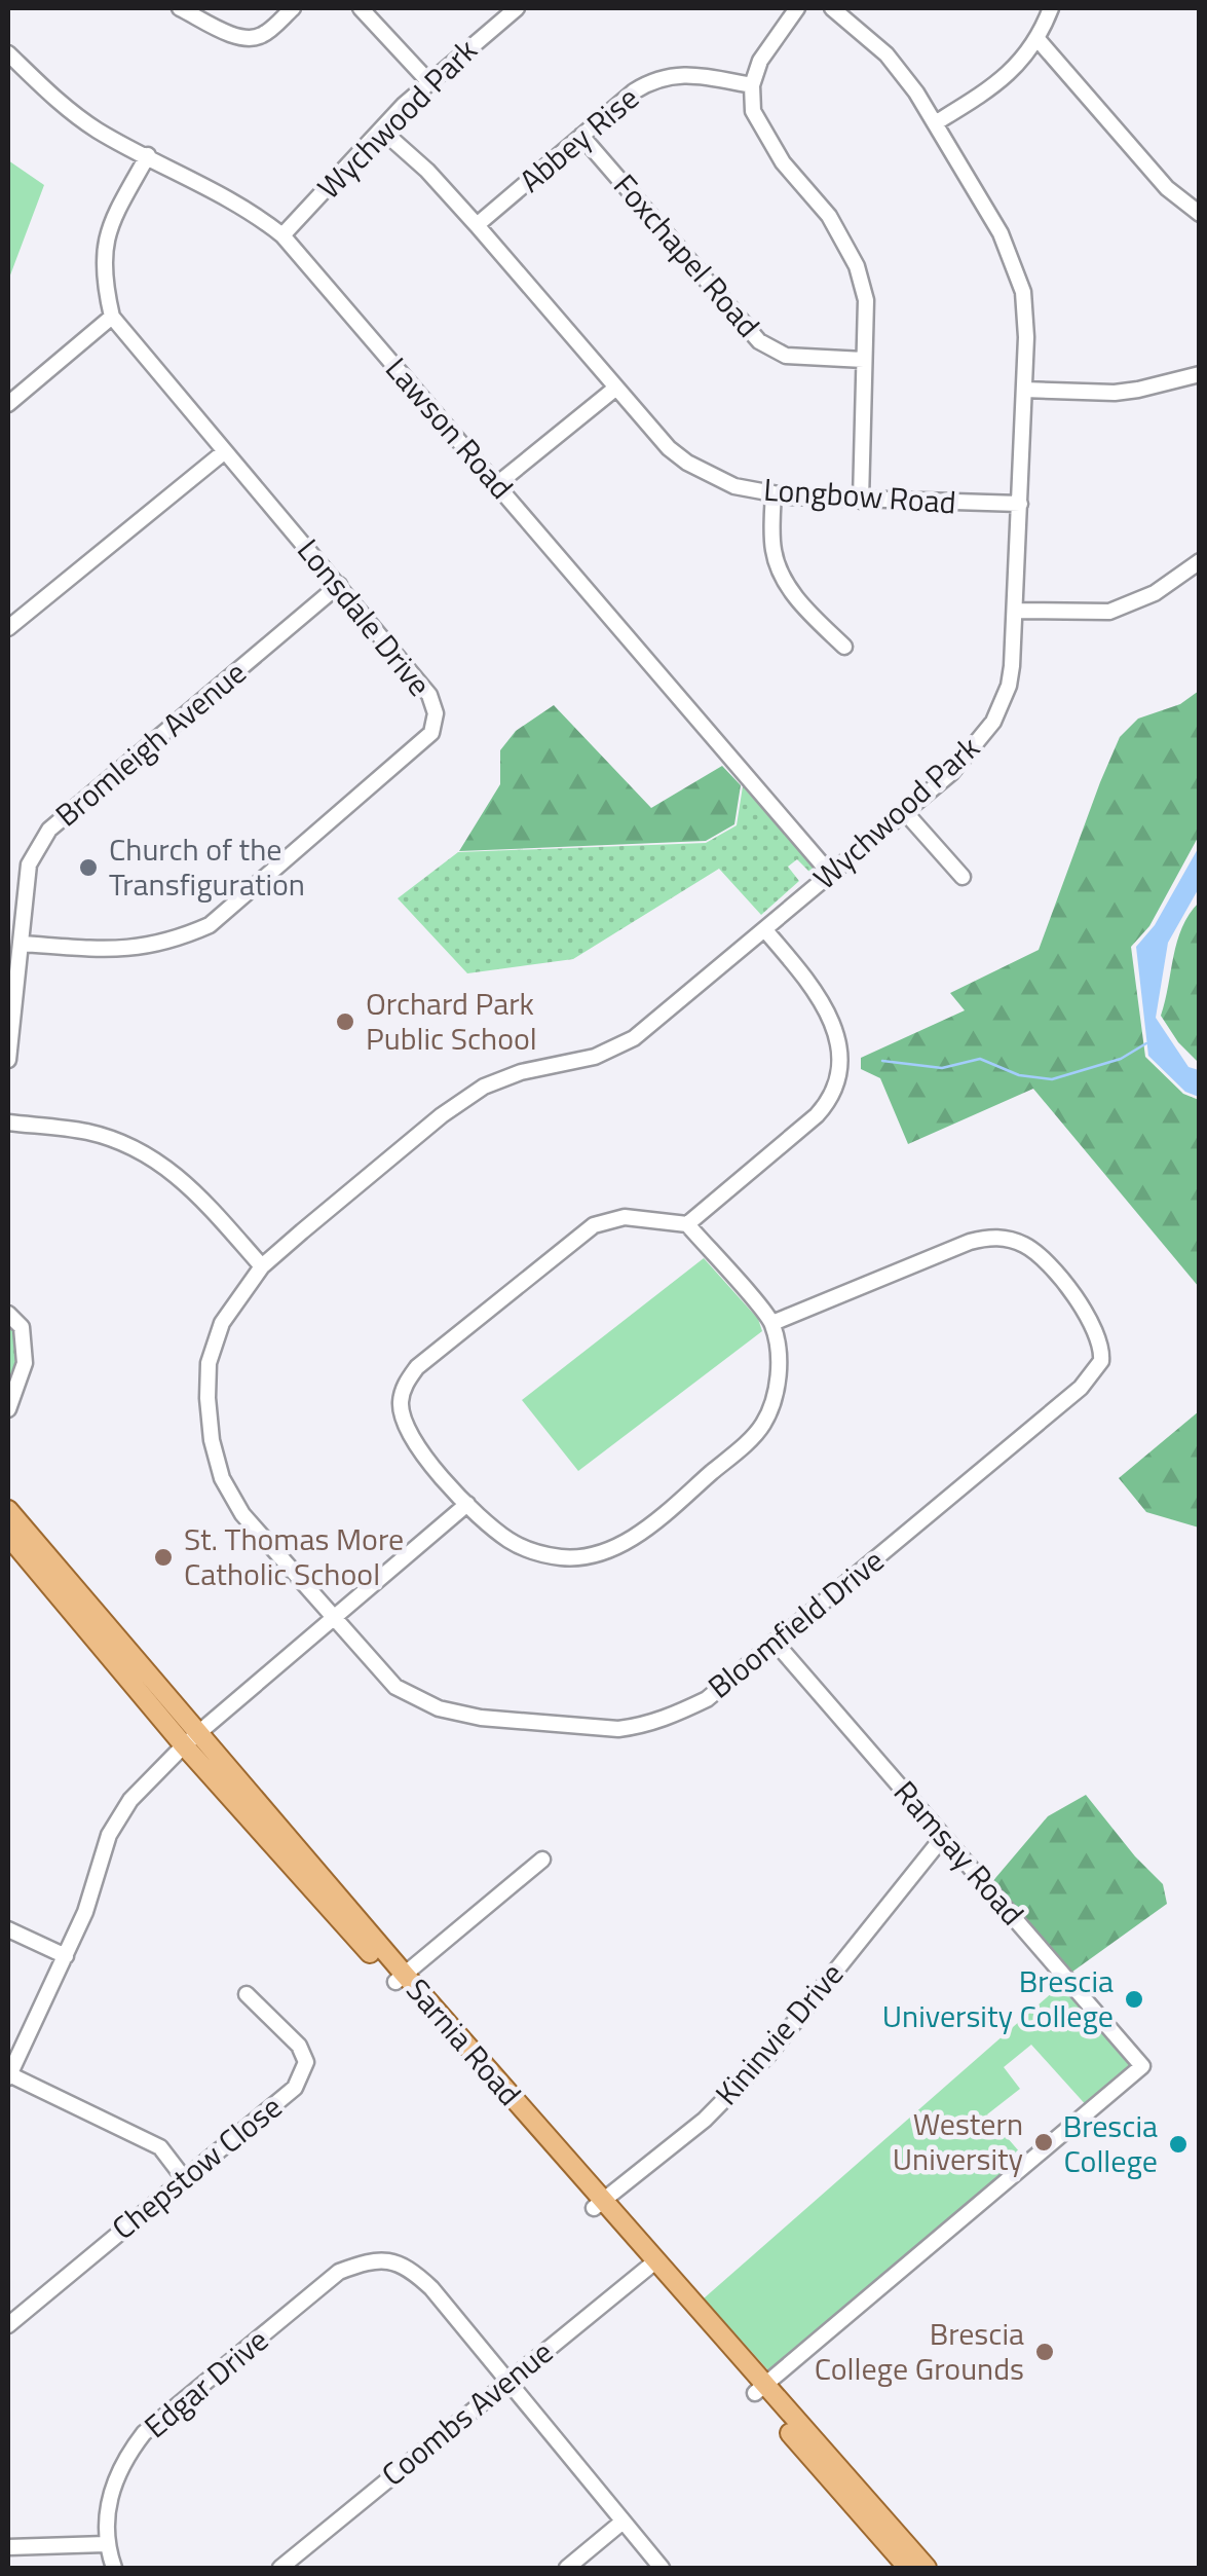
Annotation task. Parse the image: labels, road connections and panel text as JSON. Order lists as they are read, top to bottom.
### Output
{
  "streets": {
    "main road": ["Sarnia Road"],
    "street": [
      "Wychwood Park",
      "Abbey Rise",
      "Foxchapel Road",
      "Lawson Road",
      "Longbow Road",
      "Lonsdale Drive",
      "Bromleigh Avenue",
      "Bloomfield Drive",
      "Ramsay Road",
      "Kininvie Drive",
      "Chepstow Close",
      "Edgar Drive",
      "Coombs Avenue"
    ]
  },
  "crossings": [
    ["Wychwood Park", "Lawson Road"],
    ["Wychwood Park", "Longbow Road"],
    ["Wychwood Park", "Bloomfield Drive"],
    ["Abbey Rise", "Foxchapel Road"],
    ["Abbey Rise", "Longbow Road"],
    ["Lonsdale Drive", "Bromleigh Avenue"],
    ["Bloomfield Drive", "Ramsay Road"],
    ["Ramsay Road", "Kininvie Drive"],
    ["Ramsay Road", "Sarnia Road"],
    ["Kininvie Drive", "Sarnia Road"],
    ["Sarnia Road", "Coombs Avenue"],
    ["Edgar Drive", "Coombs Avenue"]
  ],
  "places": [
    "Church of the Transfiguration",
    "Orchard Park Public School",
    "St. Thomas More Catholic School",
    "Brescia University College",
    "Western University",
    "Brescia College",
    "Brescia College Grounds"
  ]
}
